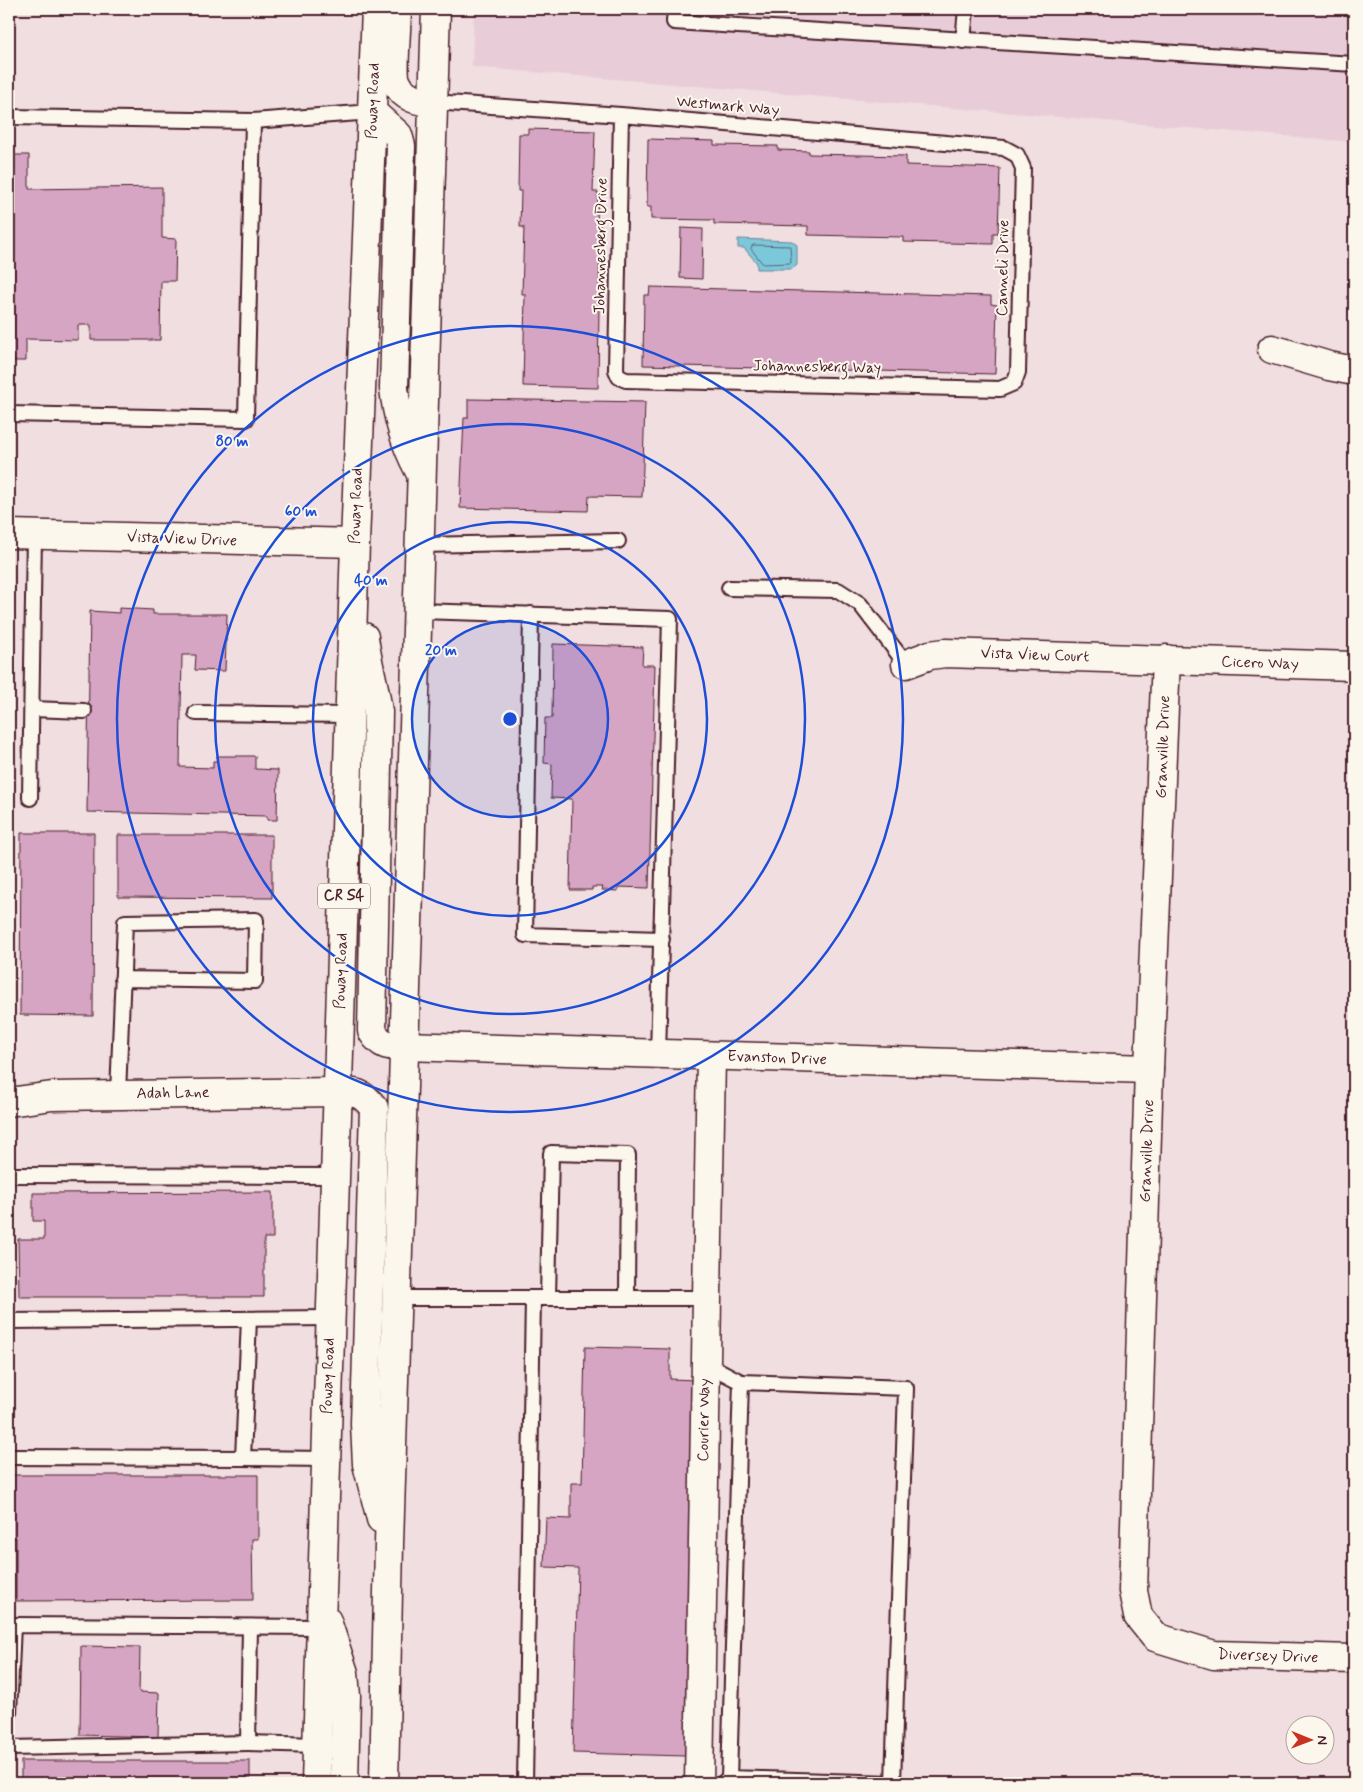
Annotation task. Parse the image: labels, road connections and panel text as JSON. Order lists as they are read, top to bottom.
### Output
{
  "streets": {
    "main road": [
      "Poway Road",
      "Vista View Drive",
      "Vista View Court",
      "Cicero Way",
      "Granville Drive",
      "CR S4",
      "Evanston Drive",
      "Adah Lane",
      "Courier Way",
      "Diversey Drive"
    ],
    "lane": [
      "Westmark Way",
      "Johannesberg Drive",
      "Canneli Drive",
      "Johannesberg Way"
    ]
  },
  "crossings": [
    ["Poway Road", "Vista View Drive"],
    ["Poway Road", "Evanston Drive"],
    ["Poway Road", "Adah Lane"],
    ["Westmark Way", "Johannesberg Drive"],
    ["Westmark Way", "Canneli Drive"],
    ["Johannesberg Drive", "Johannesberg Way"],
    ["Canneli Drive", "Johannesberg Way"],
    ["Vista View Drive", "Evanston Drive"],
    ["Vista View Court", "Cicero Way"],
    ["Vista View Court", "Granville Drive"],
    ["Cicero Way", "Granville Drive"],
    ["Granville Drive", "Evanston Drive"],
    ["Granville Drive", "Diversey Drive"],
    ["Evanston Drive", "Courier Way"]
  ],
  "north": "right",
  "rings": [
    "80 m",
    "60 m",
    "40 m",
    "20 m"
  ]
}
